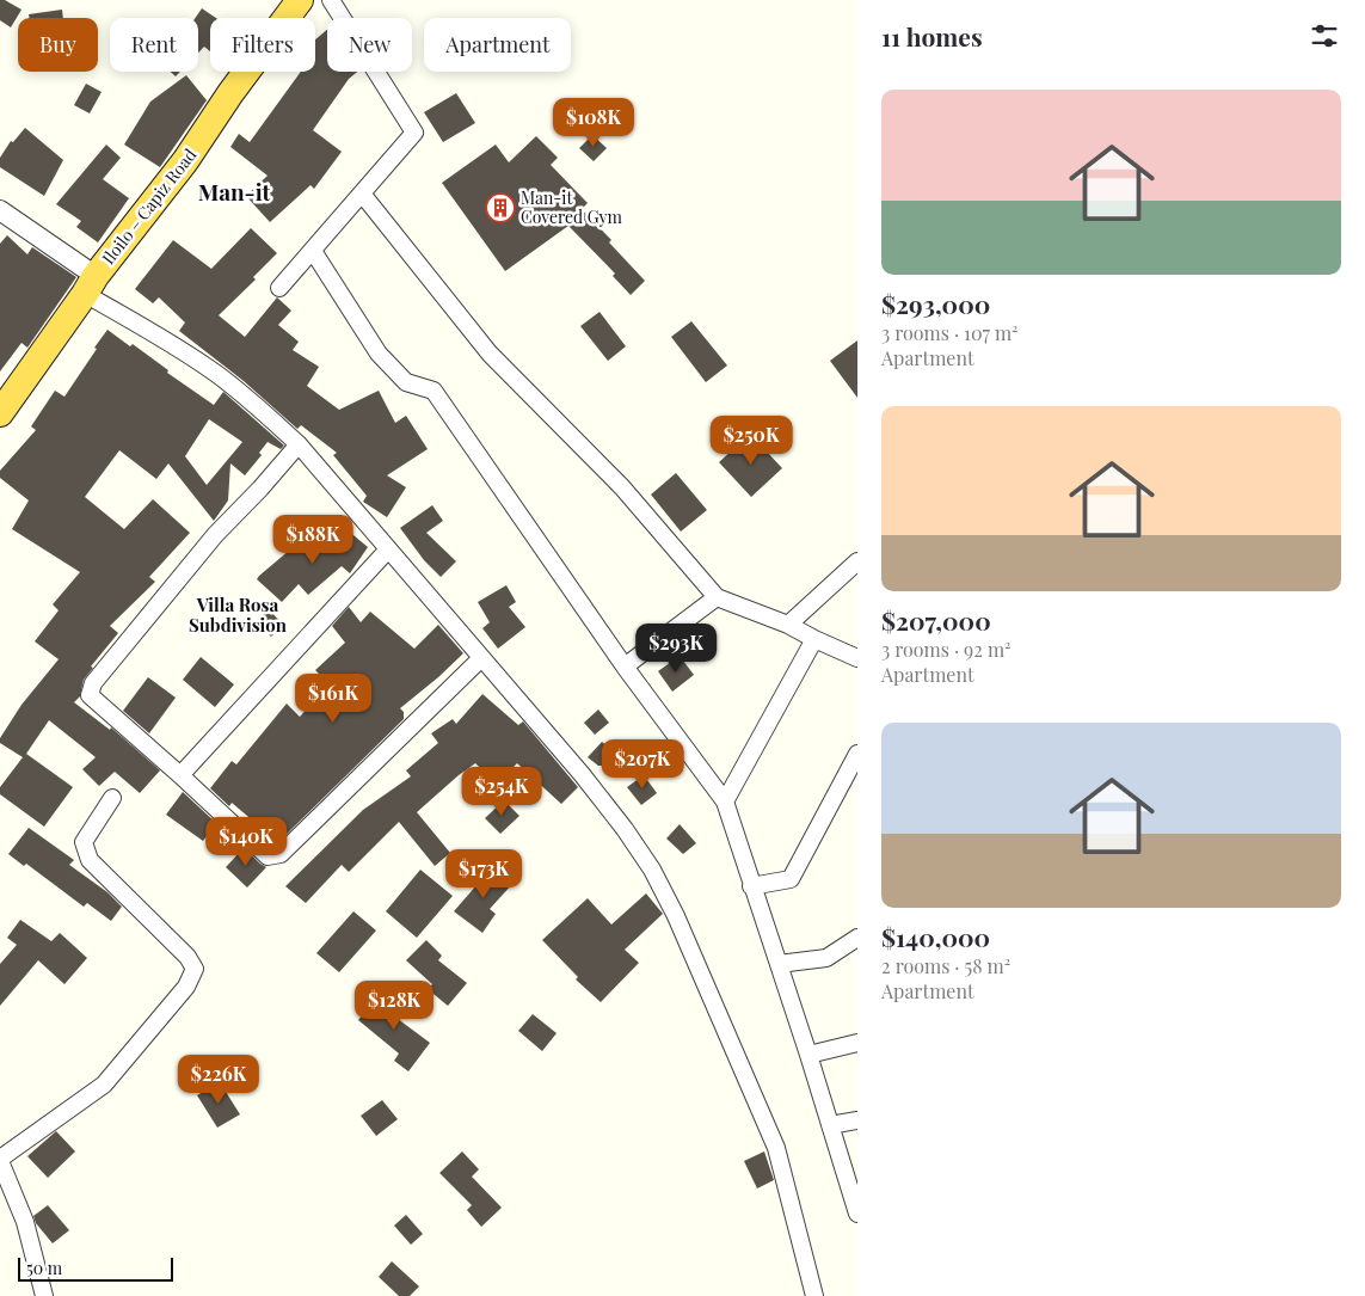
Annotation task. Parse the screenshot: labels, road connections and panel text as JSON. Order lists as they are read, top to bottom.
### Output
{
  "streets": {
    "highway": ["Iloilo – Capiz Road"]
  },
  "districts": ["Man-it", "Villa Rosa Subdivision"],
  "places": {
    "building": ["Man-it Covered Gym"]
  },
  "scale_bar": "50 m",
  "page": {
    "heading": "11 homes",
    "chip": [
      "Buy",
      "Rent",
      "Filters",
      "New",
      "Apartment"
    ],
    "list": [
      {
        "name": "$293,000",
        "note": "3 rooms · 107 m² · Apartment"
      },
      {
        "name": "$207,000",
        "note": "3 rooms · 92 m² · Apartment"
      },
      {
        "name": "$140,000",
        "note": "2 rooms · 58 m² · Apartment"
      }
    ],
    "price": [
      "$108K",
      "$250K",
      "$188K",
      "$293K",
      "$161K",
      "$207K",
      "$254K",
      "$140K",
      "$173K",
      "$128K",
      "$226K"
    ],
    "scale": "50 m"
  }
}
